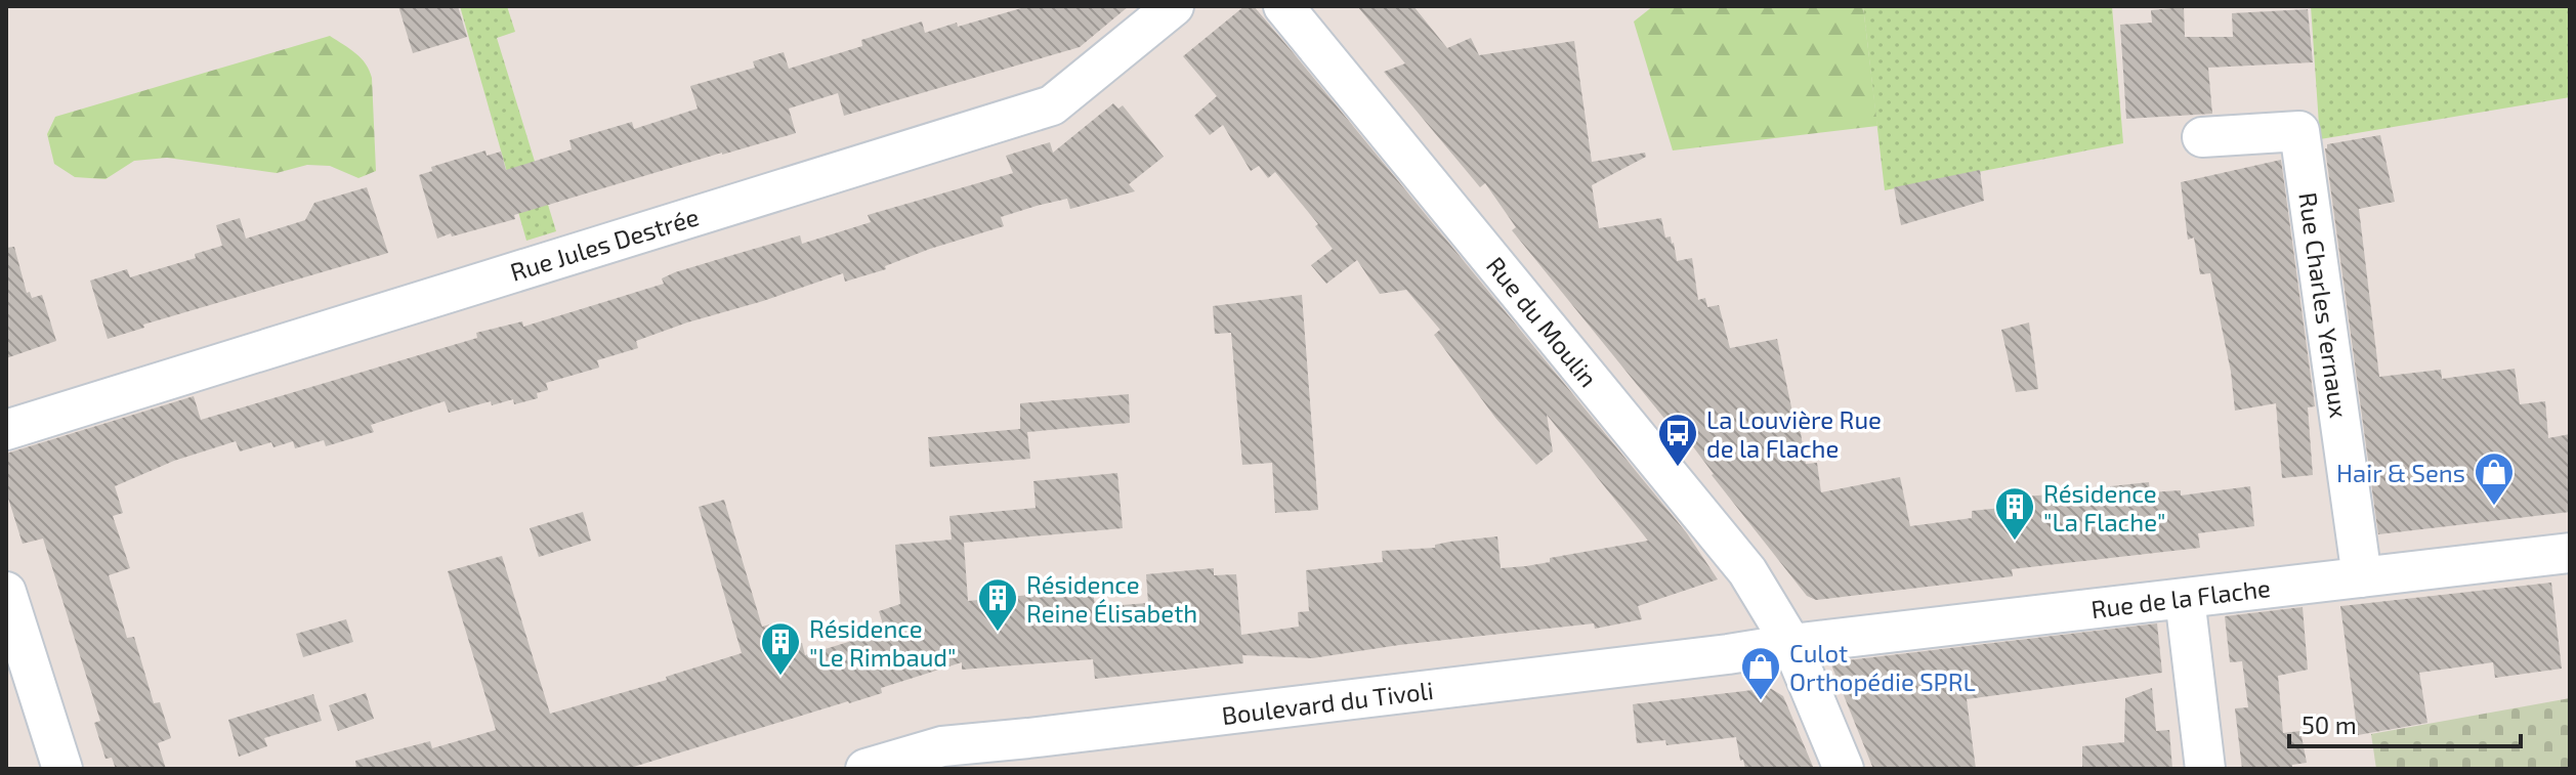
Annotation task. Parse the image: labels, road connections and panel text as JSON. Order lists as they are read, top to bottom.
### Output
{
  "streets": {
    "street": [
      "Rue Jules Destrée",
      "Rue Charles Yernaux",
      "Rue du Moulin",
      "Rue de la Flache",
      "Boulevard du Tivoli"
    ]
  },
  "crossings": [
    ["Rue Charles Yernaux", "Rue de la Flache"],
    ["Rue du Moulin", "Rue de la Flache"],
    ["Rue du Moulin", "Boulevard du Tivoli"],
    ["Rue de la Flache", "Boulevard du Tivoli"]
  ],
  "places": {
    "bus stop": ["La Louvière Rue de la Flache"],
    "shop": ["Hair & Sens", "Culot Orthopédie SPRL"],
    "building": ["Résidence \"La Flache\"", "Résidence Reine Élisabeth", "Résidence \"Le Rimbaud\""]
  },
  "scale_bar": "50 m"
}
